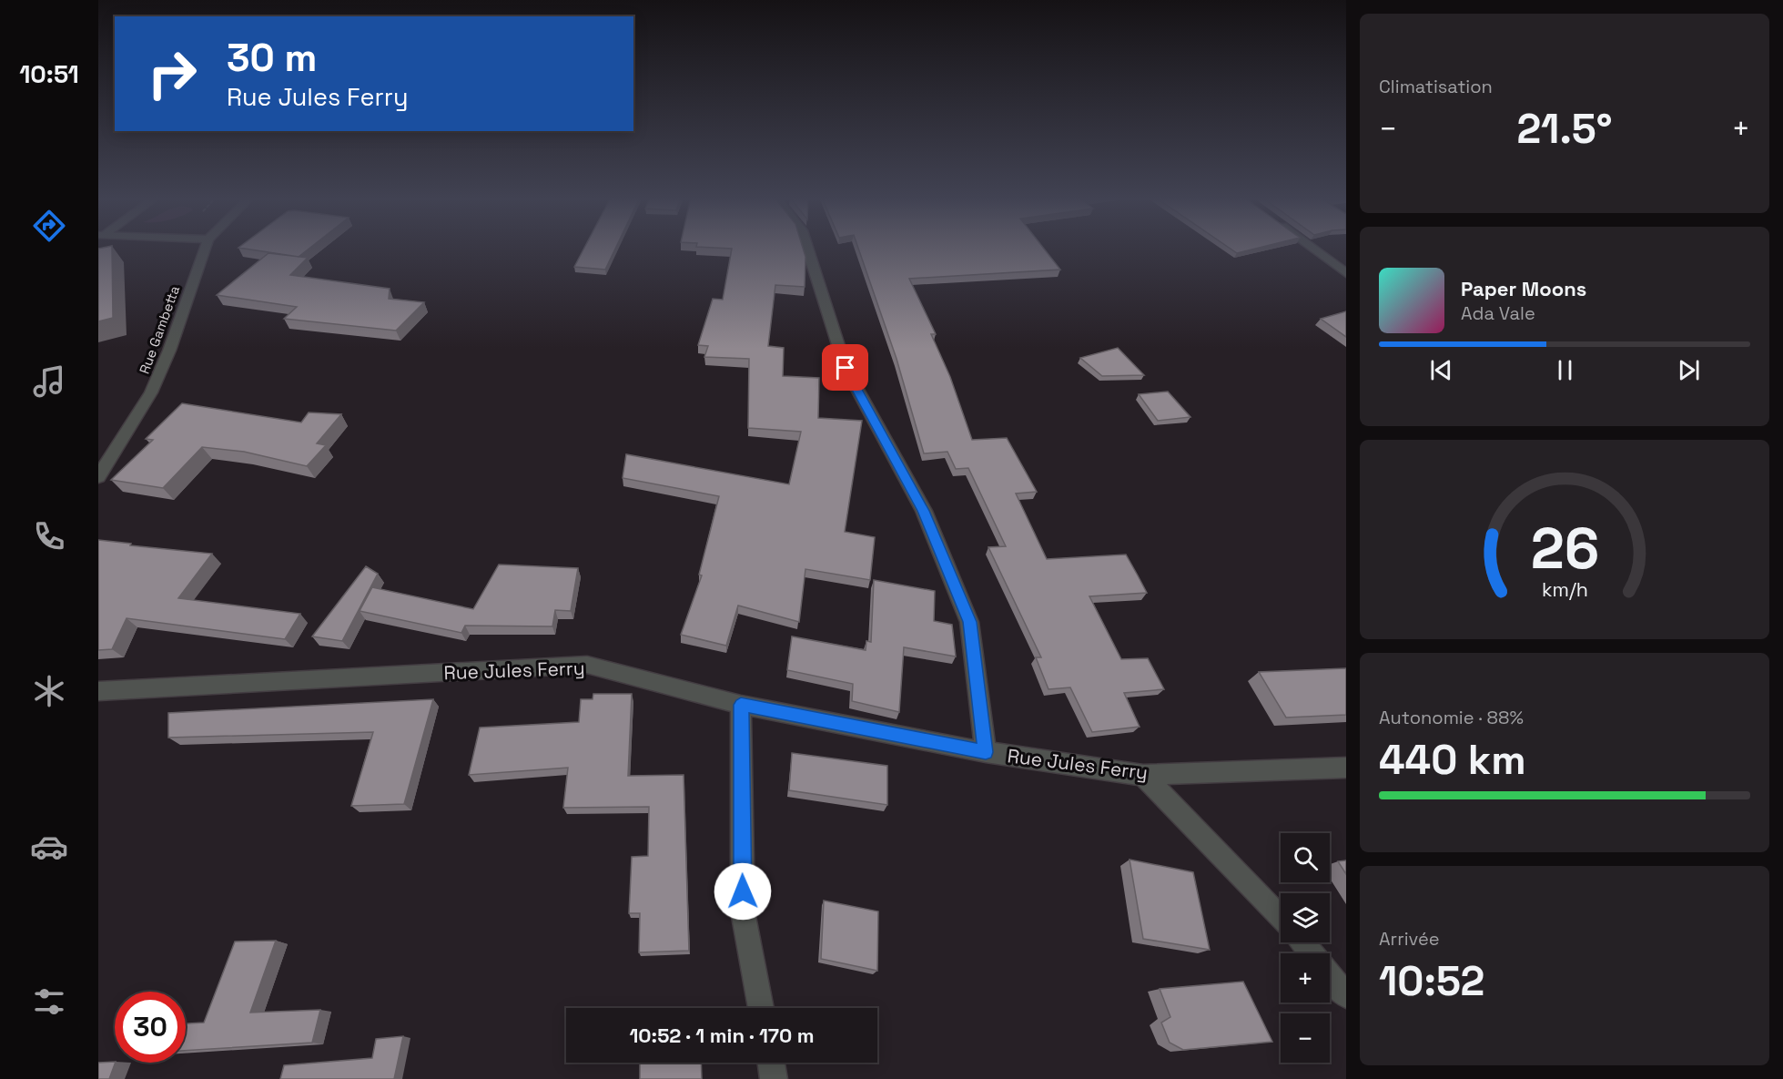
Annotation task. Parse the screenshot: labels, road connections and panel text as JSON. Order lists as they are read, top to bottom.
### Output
{
  "streets": {
    "street": ["Rue Gambetta", "Rue Jules Ferry"]
  },
  "page": {
    "tabs": "10:51",
    "tile": [
      "Climatisation",
      ["Autonomie · 88%", "440 km"],
      ["Arrivée", "10:52"]
    ],
    "turn": ["30 m", "Rue Jules Ferry"],
    "heat": ["−", "21.5°", "+"],
    "song": ["Paper Moons", "Ada Vale"],
    "map_buttons": ["+", "−"],
    "limit": "30",
    "trip": "10:52 · 1 min · 170 m",
    "gauge": ["26", "km/h"]
  }
}
